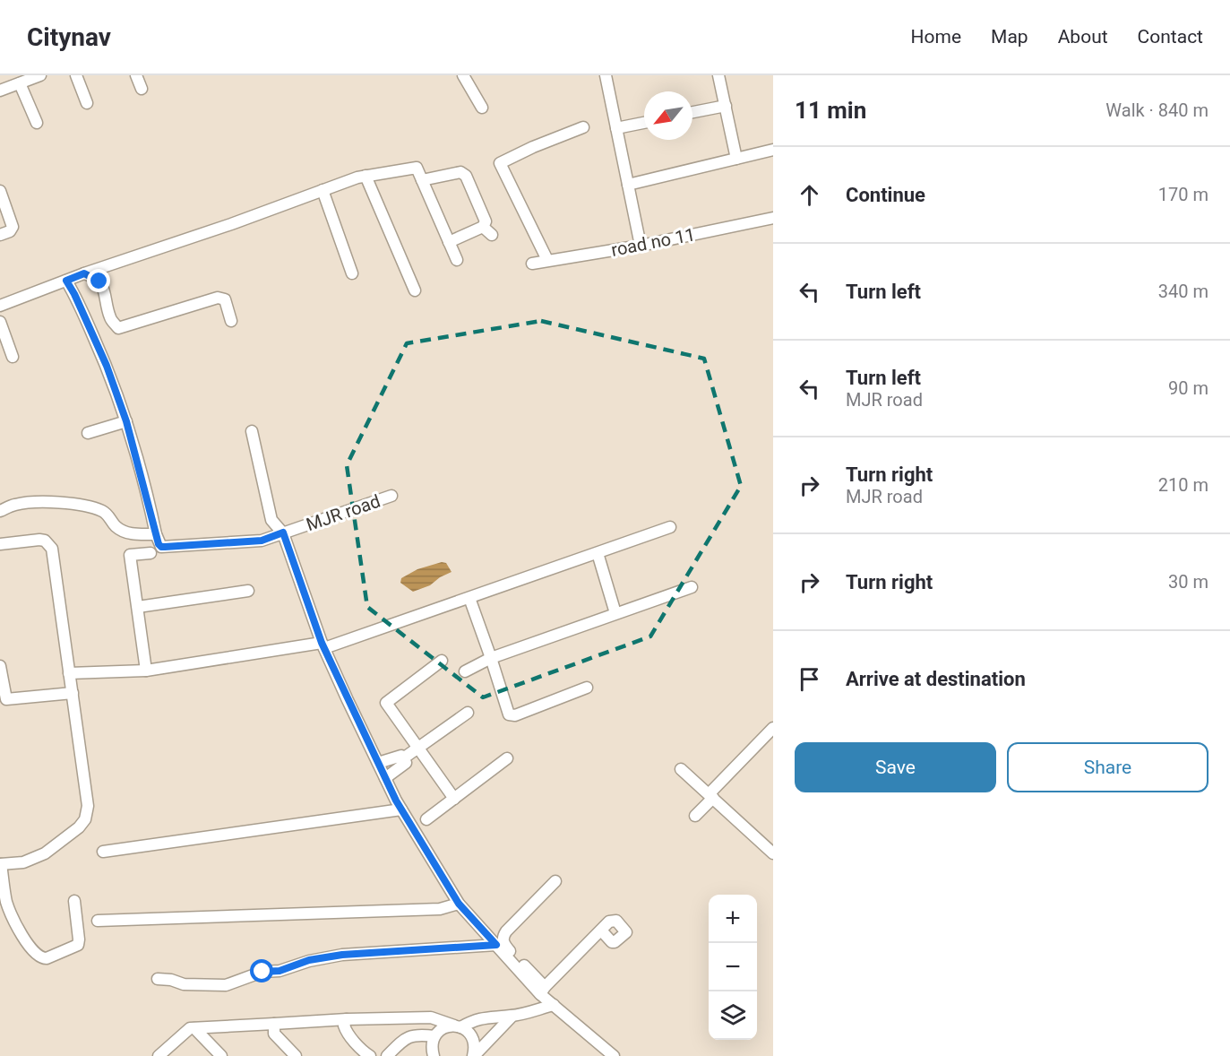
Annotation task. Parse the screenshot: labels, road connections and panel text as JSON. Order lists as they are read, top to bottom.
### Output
{
  "streets": {
    "street": ["road no 11", "MJR road"]
  },
  "north": "bottom left",
  "page": {
    "header": "Citynav",
    "nav": [
      "Home",
      "Map",
      "About",
      "Contact"
    ],
    "heading": ["11 min", "Walk · 840 m"],
    "list": [
      ["Continue", "170 m"],
      ["Turn left", "340 m"],
      ["Turn left", "MJR road", "90 m"],
      ["Turn right", "MJR road", "210 m"],
      ["Turn right", "30 m"],
      "Arrive at destination"
    ],
    "buttons": ["Save", "Share"],
    "map_buttons": ["+", "−"]
  }
}
